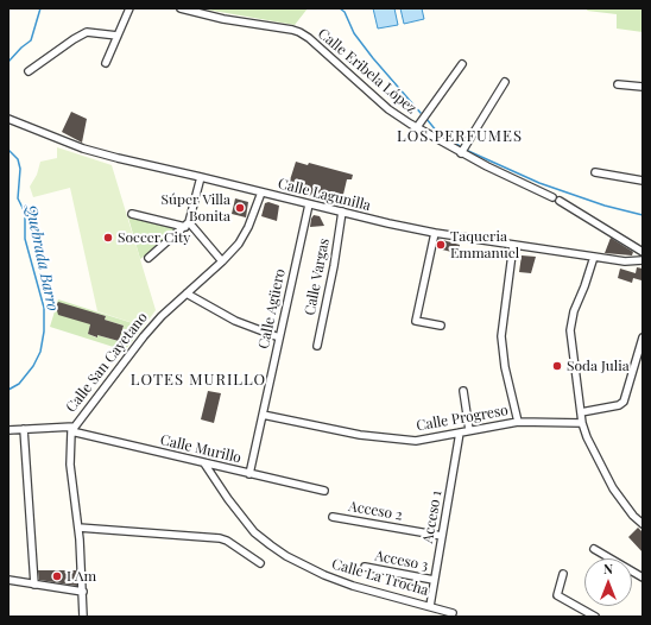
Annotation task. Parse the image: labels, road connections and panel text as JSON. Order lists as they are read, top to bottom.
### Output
{
  "streets": {
    "street": [
      "Calle Eribela López",
      "Calle Lagunilla",
      "Calle Vargas",
      "Calle Agüero",
      "Calle San Cayetano",
      "Calle Progreso",
      "Calle Murillo",
      "Acceso 2",
      "Acceso 1",
      "Acceso 3",
      "Calle La Trocha"
    ]
  },
  "crossings": [
    ["Calle Lagunilla", "Calle Vargas"],
    ["Calle Lagunilla", "Calle Agüero"],
    ["Calle Lagunilla", "Calle San Cayetano"],
    ["Calle Agüero", "Calle Progreso"],
    ["Calle Agüero", "Calle Murillo"],
    ["Calle San Cayetano", "Calle Murillo"],
    ["Calle Progreso", "Acceso 1"],
    ["Calle Murillo", "Calle La Trocha"],
    ["Acceso 2", "Acceso 1"],
    ["Acceso 1", "Acceso 3"],
    ["Acceso 1", "Calle La Trocha"]
  ],
  "districts": ["LOS PERFUMES", "LOTES MURILLO"],
  "water": ["Quebrada Barro"],
  "places": [
    "Súper Villa Bonita",
    "Soccer City",
    "Taqueria Emmanuel",
    "Soda Julia",
    "I Am"
  ],
  "north": "top"
}
